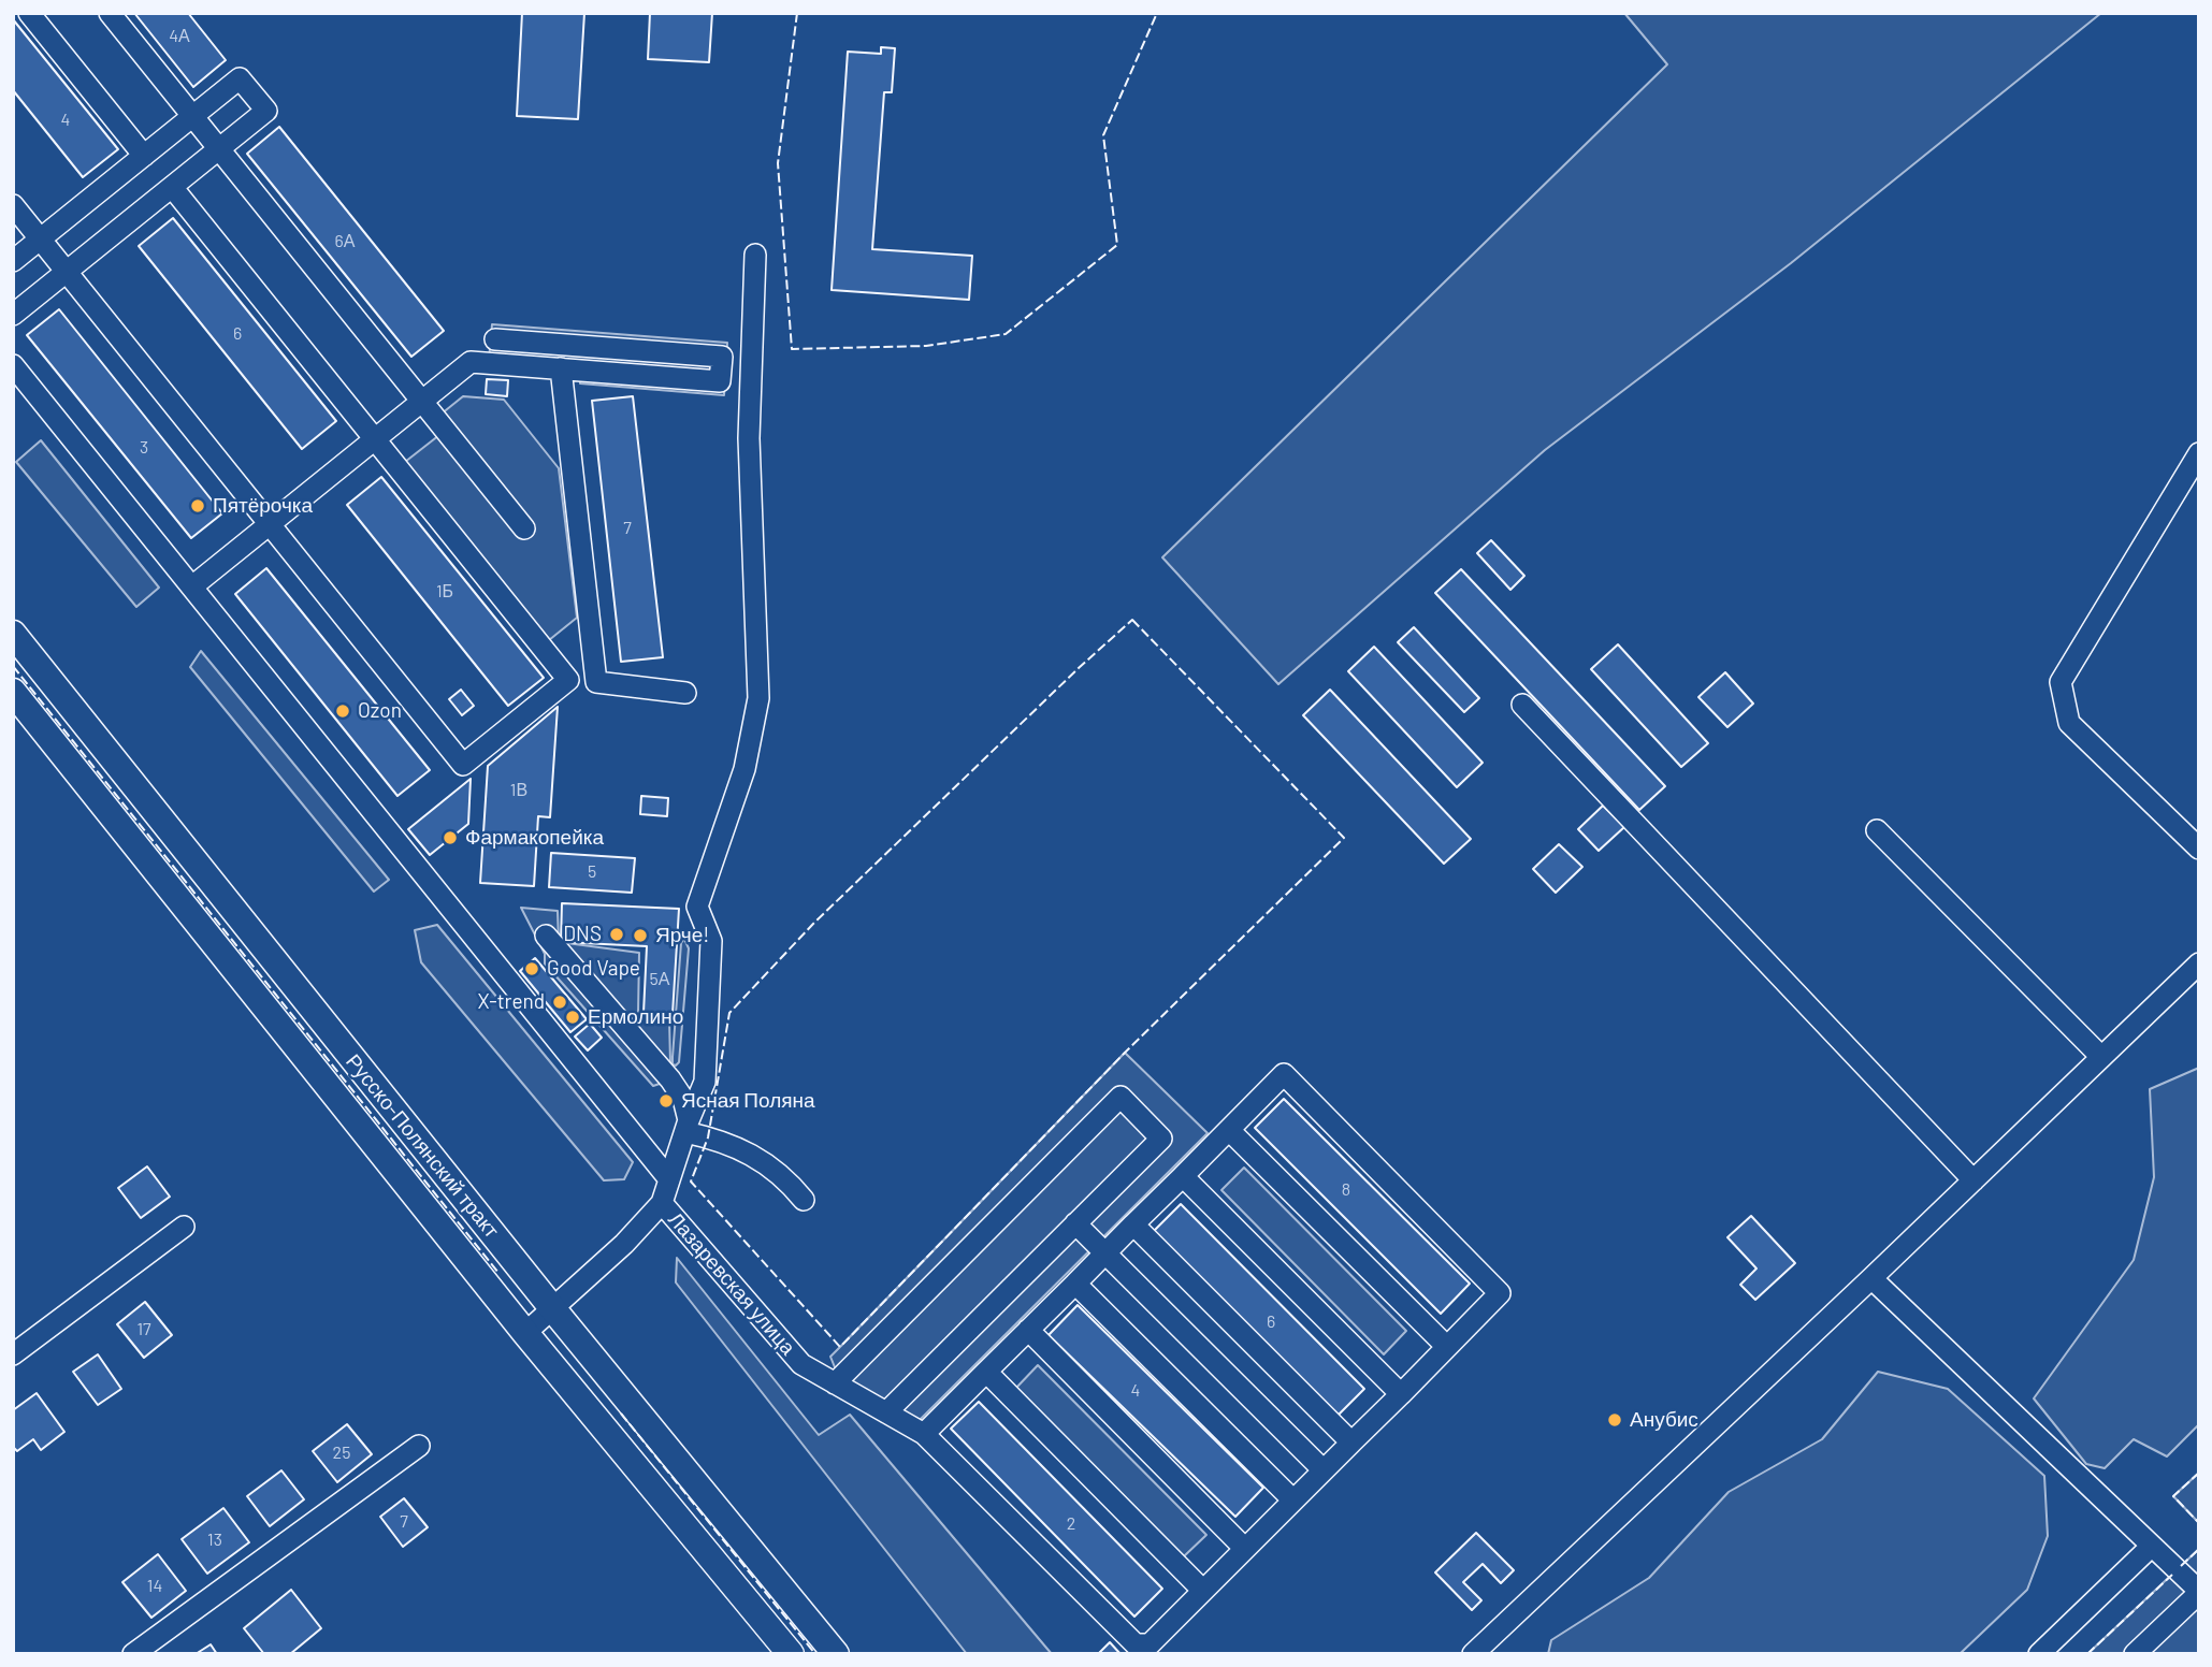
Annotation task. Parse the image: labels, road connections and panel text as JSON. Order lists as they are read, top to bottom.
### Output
{
  "streets": {
    "main road": ["Русско-Полянский тракт"],
    "street": ["Лазаревская улица"]
  },
  "places": [
    "Пятёрочка",
    "Ozon",
    "Фармакопейка",
    "DNS",
    "Ярче!",
    "Good Vape",
    "X-trend",
    "Ермолино",
    "Ясная Поляна",
    "Анубис"
  ],
  "house_numbers": [
    "4А",
    "4",
    "6А",
    "6",
    "3",
    "7",
    "1Б",
    "1В",
    "5",
    "5А",
    "8",
    "6",
    "17",
    "4",
    "25",
    "7",
    "2",
    "13",
    "14"
  ]
}
